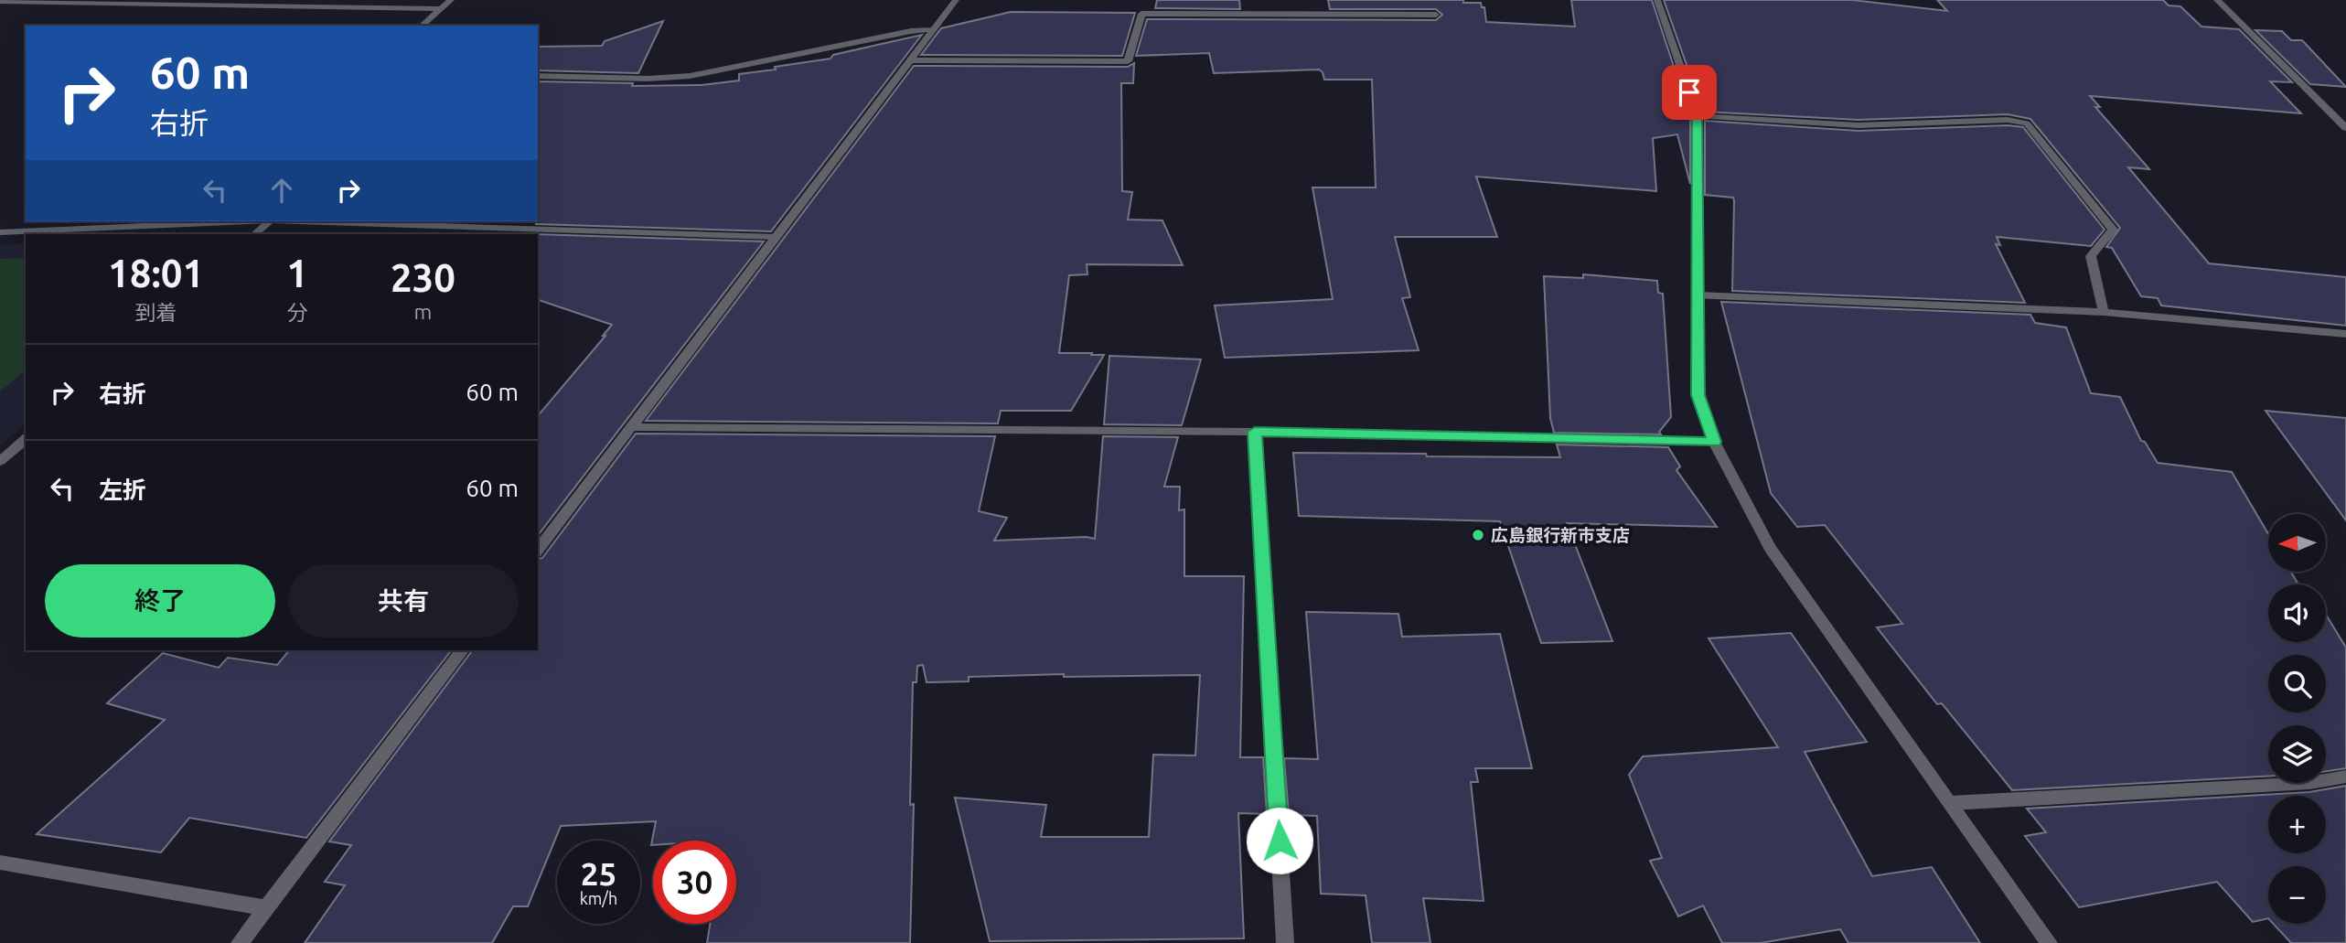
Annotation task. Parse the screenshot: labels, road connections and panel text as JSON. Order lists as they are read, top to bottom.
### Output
{
  "places": ["広島銀行新市支店"],
  "north": "left",
  "page": {
    "turn": ["60 m", "右折"],
    "eta": [
      "18:01",
      "到着",
      "1",
      "分",
      "230",
      "m"
    ],
    "list": [
      {
        "name": "右折",
        "value": "60 m"
      },
      {
        "name": "左折",
        "value": "60 m"
      }
    ],
    "map_buttons": ["+", "−"],
    "buttons": ["終了", "共有"],
    "speed": "25 km/h",
    "limit": "30"
  }
}
